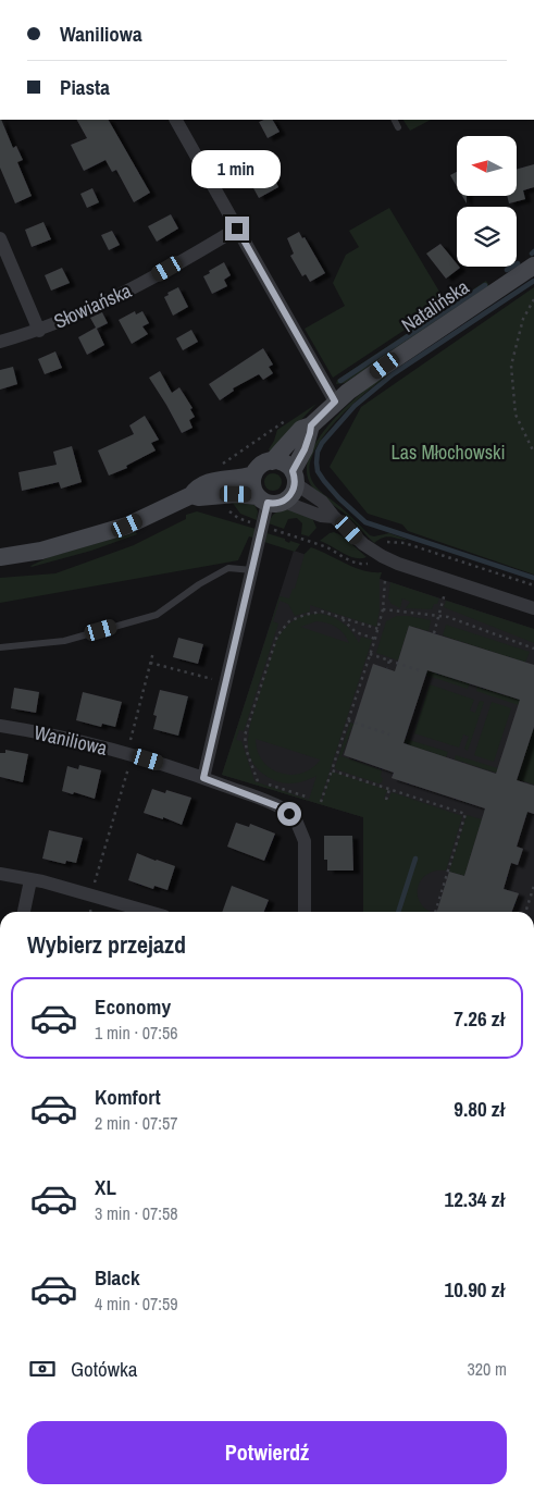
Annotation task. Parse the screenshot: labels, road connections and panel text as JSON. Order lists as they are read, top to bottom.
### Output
{
  "streets": {
    "main road": ["Natalińska"],
    "street": ["Słowiańska", "Waniliowa"]
  },
  "parks": ["Las Młochowski"],
  "north": "left",
  "page": {
    "banner": ["Waniliowa", "Piasta"],
    "bubble": "1 min",
    "heading": "Wybierz przejazd",
    "list": [
      {
        "name": "Economy",
        "note": "1 min · 07:56",
        "value": "7.26 zł"
      },
      {
        "name": "Komfort",
        "note": "2 min · 07:57",
        "value": "9.80 zł"
      },
      {
        "name": "XL",
        "note": "3 min · 07:58",
        "value": "12.34 zł"
      },
      {
        "name": "Black",
        "note": "4 min · 07:59",
        "value": "10.90 zł"
      }
    ],
    "pay": ["Gotówka", "320 m"],
    "buttons": "Potwierdź"
  }
}
